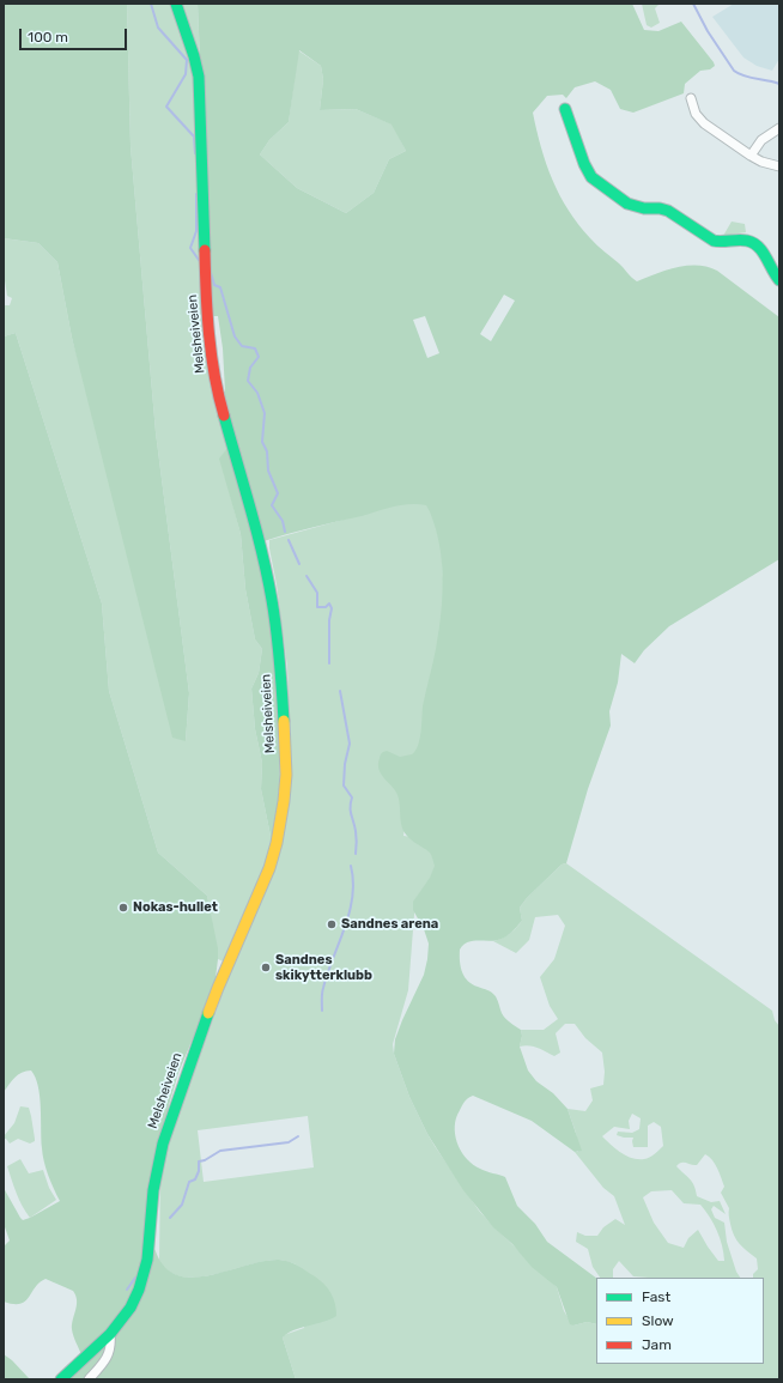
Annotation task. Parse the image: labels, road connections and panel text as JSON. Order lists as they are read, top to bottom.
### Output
{
  "streets": {
    "street": ["Melsheiveien"]
  },
  "places": ["Nokas-hullet", "Sandnes arena", "Sandnes skikytterklubb"],
  "legend": ["Fast", "Slow", "Jam"],
  "scale_bar": "100 m"
}
